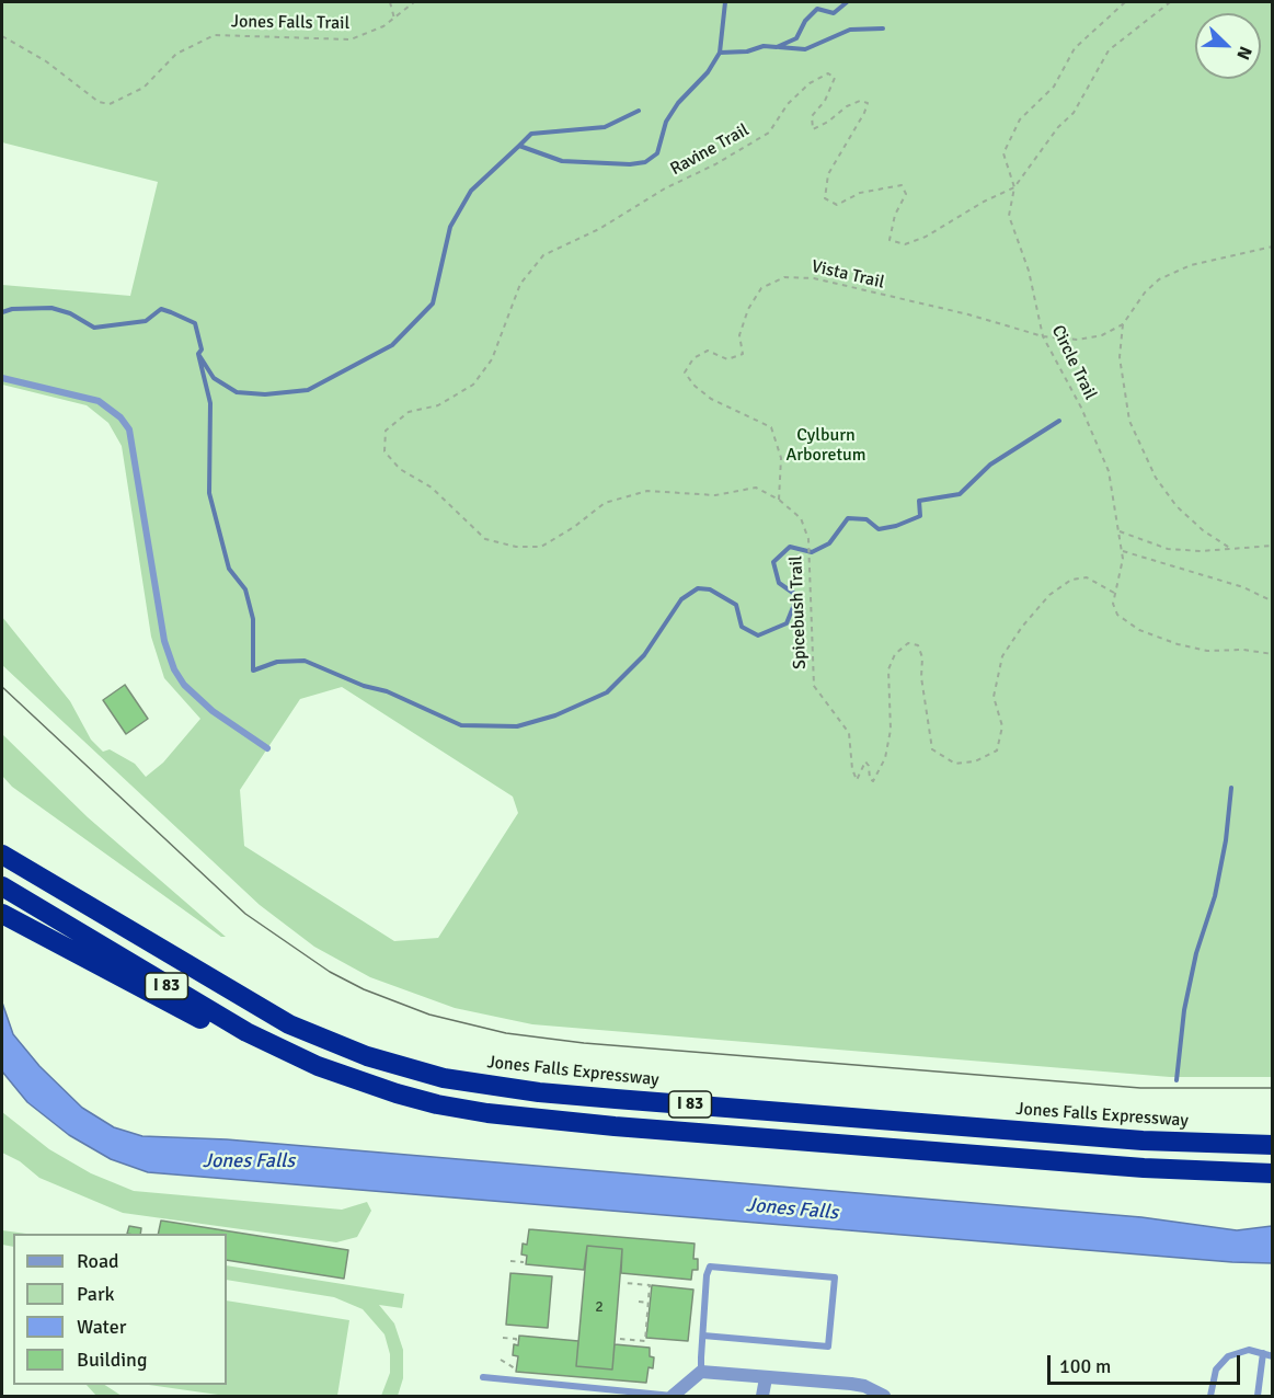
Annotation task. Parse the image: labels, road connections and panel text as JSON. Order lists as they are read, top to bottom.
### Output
{
  "streets": {
    "highway": ["I 83", "Jones Falls Expressway"],
    "path": [
      "Jones Falls Trail",
      "Ravine Trail",
      "Vista Trail",
      "Circle Trail",
      "Spicebush Trail"
    ]
  },
  "crossings": [
    ["Ravine Trail", "Circle Trail"],
    ["Ravine Trail", "Spicebush Trail"],
    ["Vista Trail", "Circle Trail"],
    ["Vista Trail", "Spicebush Trail"],
    ["Circle Trail", "Spicebush Trail"]
  ],
  "water": ["Jones Falls"],
  "parks": ["Cylburn Arboretum"],
  "house_numbers": ["2"],
  "legend": [
    "Road",
    "Park",
    "Water",
    "Building"
  ],
  "scale_bar": "100 m",
  "north": "bottom right"
}
